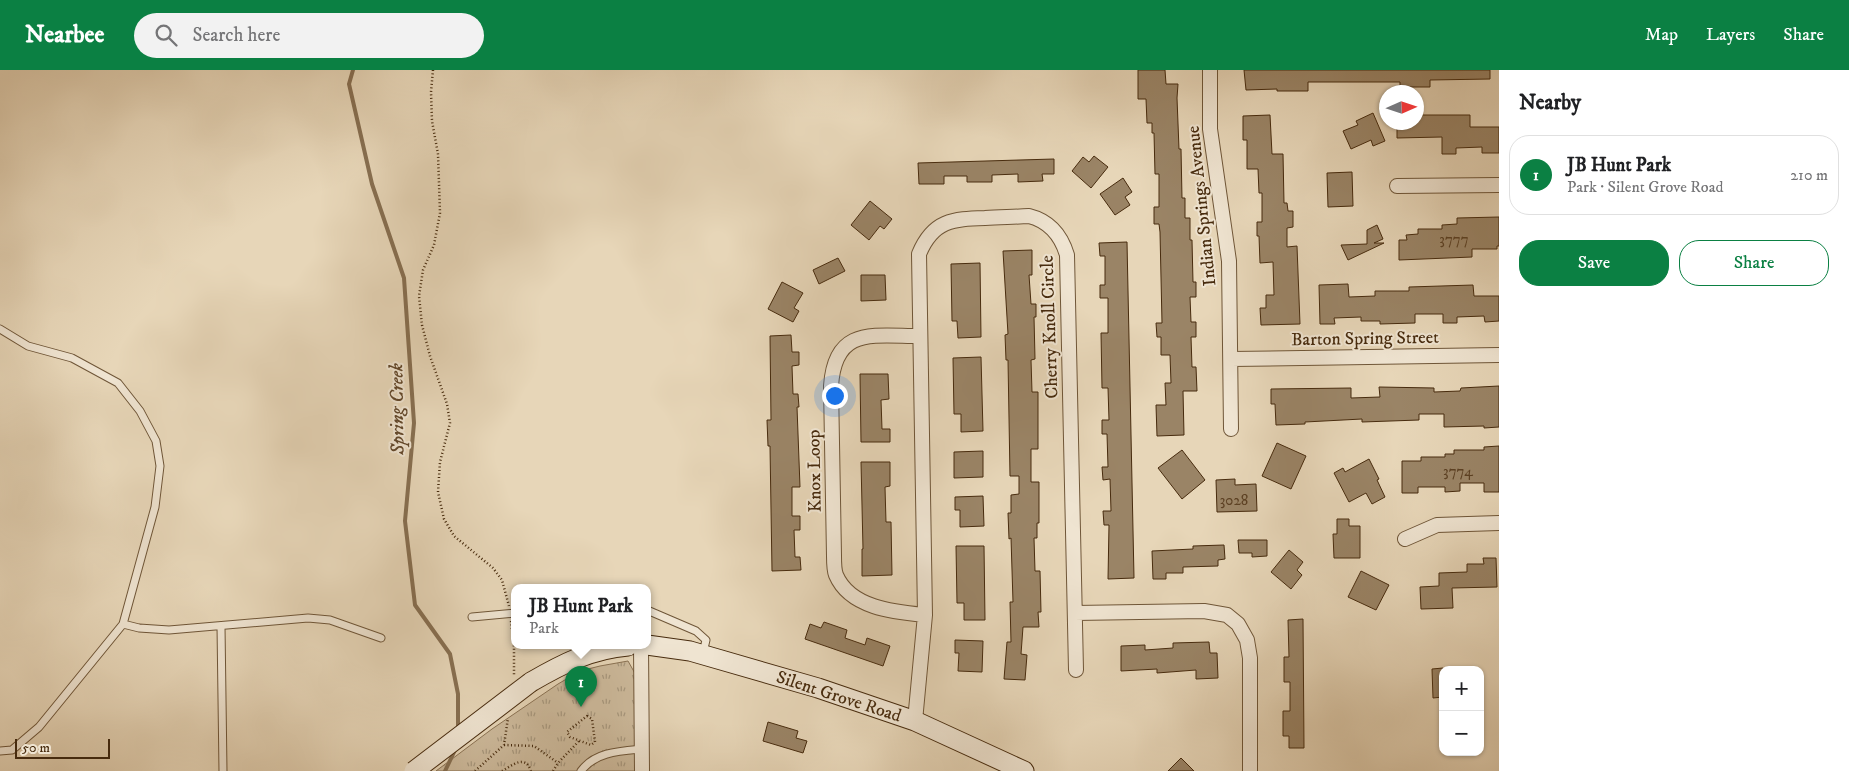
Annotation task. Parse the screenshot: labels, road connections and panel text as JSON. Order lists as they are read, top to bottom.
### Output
{
  "streets": {
    "street": [
      "Indian Springs Avenue",
      "Cherry Knoll Circle",
      "Barton Spring Street",
      "Knox Loop",
      "Silent Grove Road"
    ]
  },
  "crossings": [
    ["Indian Springs Avenue", "Barton Spring Street"],
    ["Cherry Knoll Circle", "Knox Loop"],
    ["Cherry Knoll Circle", "Silent Grove Road"]
  ],
  "water": ["Spring Creek"],
  "house_numbers": ["3777", "3774", "3028"],
  "scale_bar": "50 m",
  "north": "right",
  "page": {
    "header": "Nearbee",
    "search": "Search here",
    "nav": ["Map", "Layers", "Share"],
    "heading": "Nearby",
    "list": [
      {
        "mark": "1",
        "name": "JB Hunt Park",
        "note": "Park · Silent Grove Road",
        "value": "210 m"
      }
    ],
    "buttons": ["Save", "Share"],
    "popup": ["JB Hunt Park", "Park"],
    "map_buttons": ["+", "−"],
    "pins": "1",
    "scale": "50 m"
  }
}
